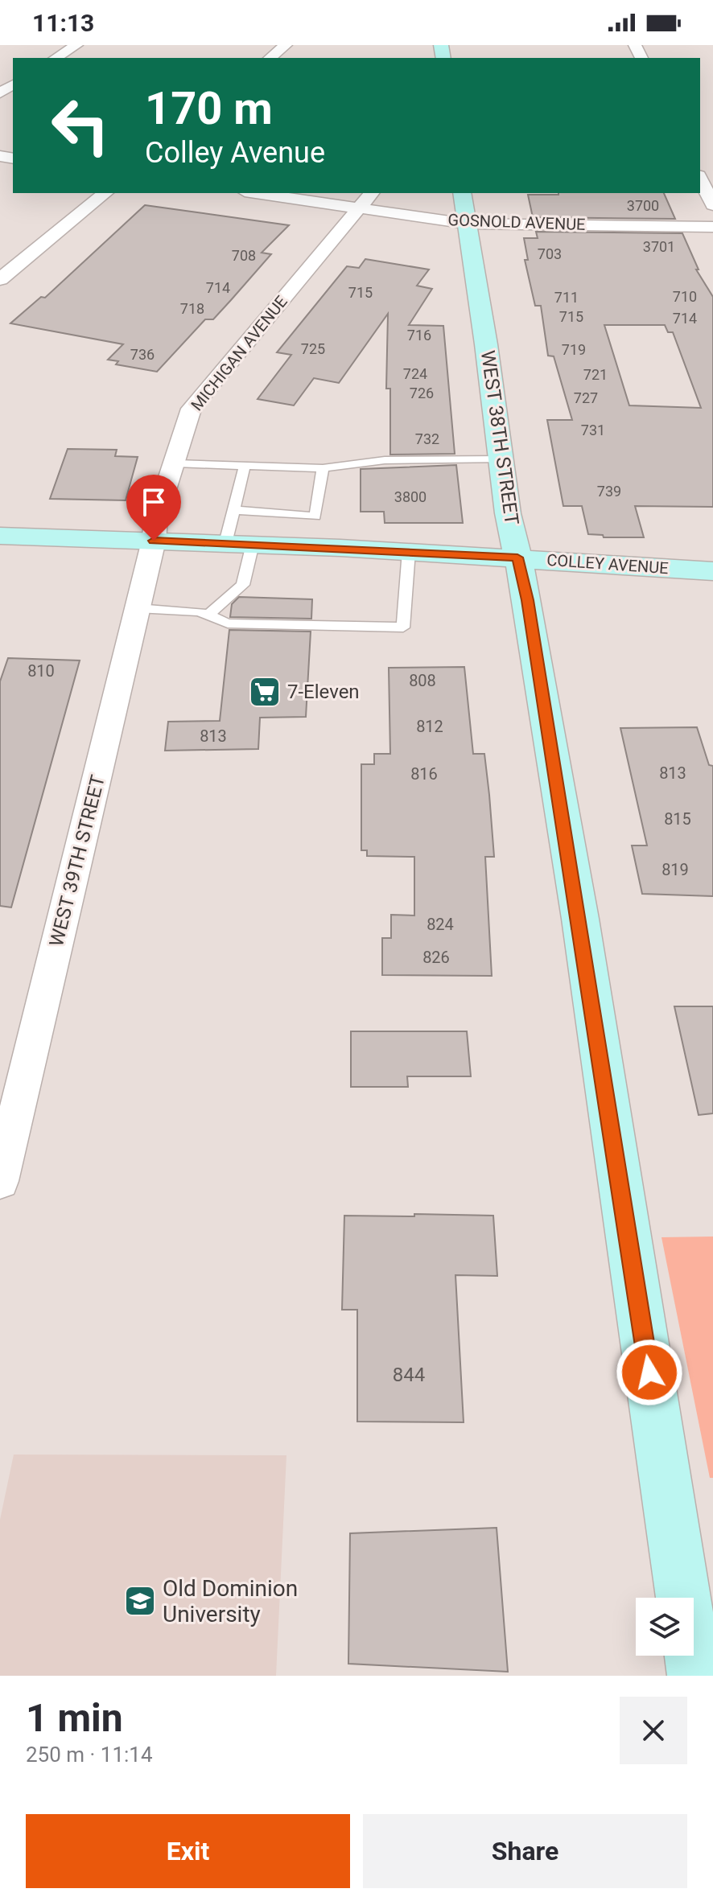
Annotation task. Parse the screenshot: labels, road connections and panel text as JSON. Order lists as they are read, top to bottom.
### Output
{
  "streets": {
    "main road": ["WEST 38TH STREET", "COLLEY AVENUE"],
    "street": ["GOSNOLD AVENUE", "MICHIGAN AVENUE", "WEST 39TH STREET"]
  },
  "crossings": [
    ["GOSNOLD AVENUE", "MICHIGAN AVENUE"],
    ["GOSNOLD AVENUE", "WEST 38TH STREET"],
    ["MICHIGAN AVENUE", "COLLEY AVENUE"],
    ["MICHIGAN AVENUE", "WEST 39TH STREET"],
    ["WEST 38TH STREET", "COLLEY AVENUE"],
    ["COLLEY AVENUE", "WEST 39TH STREET"]
  ],
  "places": {
    "supermarket": ["7-Eleven"],
    "school or university": ["Old Dominion University"]
  },
  "house_numbers": [
    "3700",
    "3701",
    "703",
    "708",
    "714",
    "715",
    "710",
    "711",
    "718",
    "715",
    "714",
    "716",
    "725",
    "719",
    "736",
    "724",
    "721",
    "726",
    "727",
    "731",
    "732",
    "739",
    "3800",
    "810",
    "808",
    "812",
    "813",
    "813",
    "816",
    "815",
    "819",
    "824",
    "826",
    "844"
  ],
  "page": {
    "status": "11:13",
    "turn": ["170 m", "Colley Avenue"],
    "heading": ["1 min", "250 m · 11:14"],
    "buttons": ["Exit", "Share"]
  }
}
